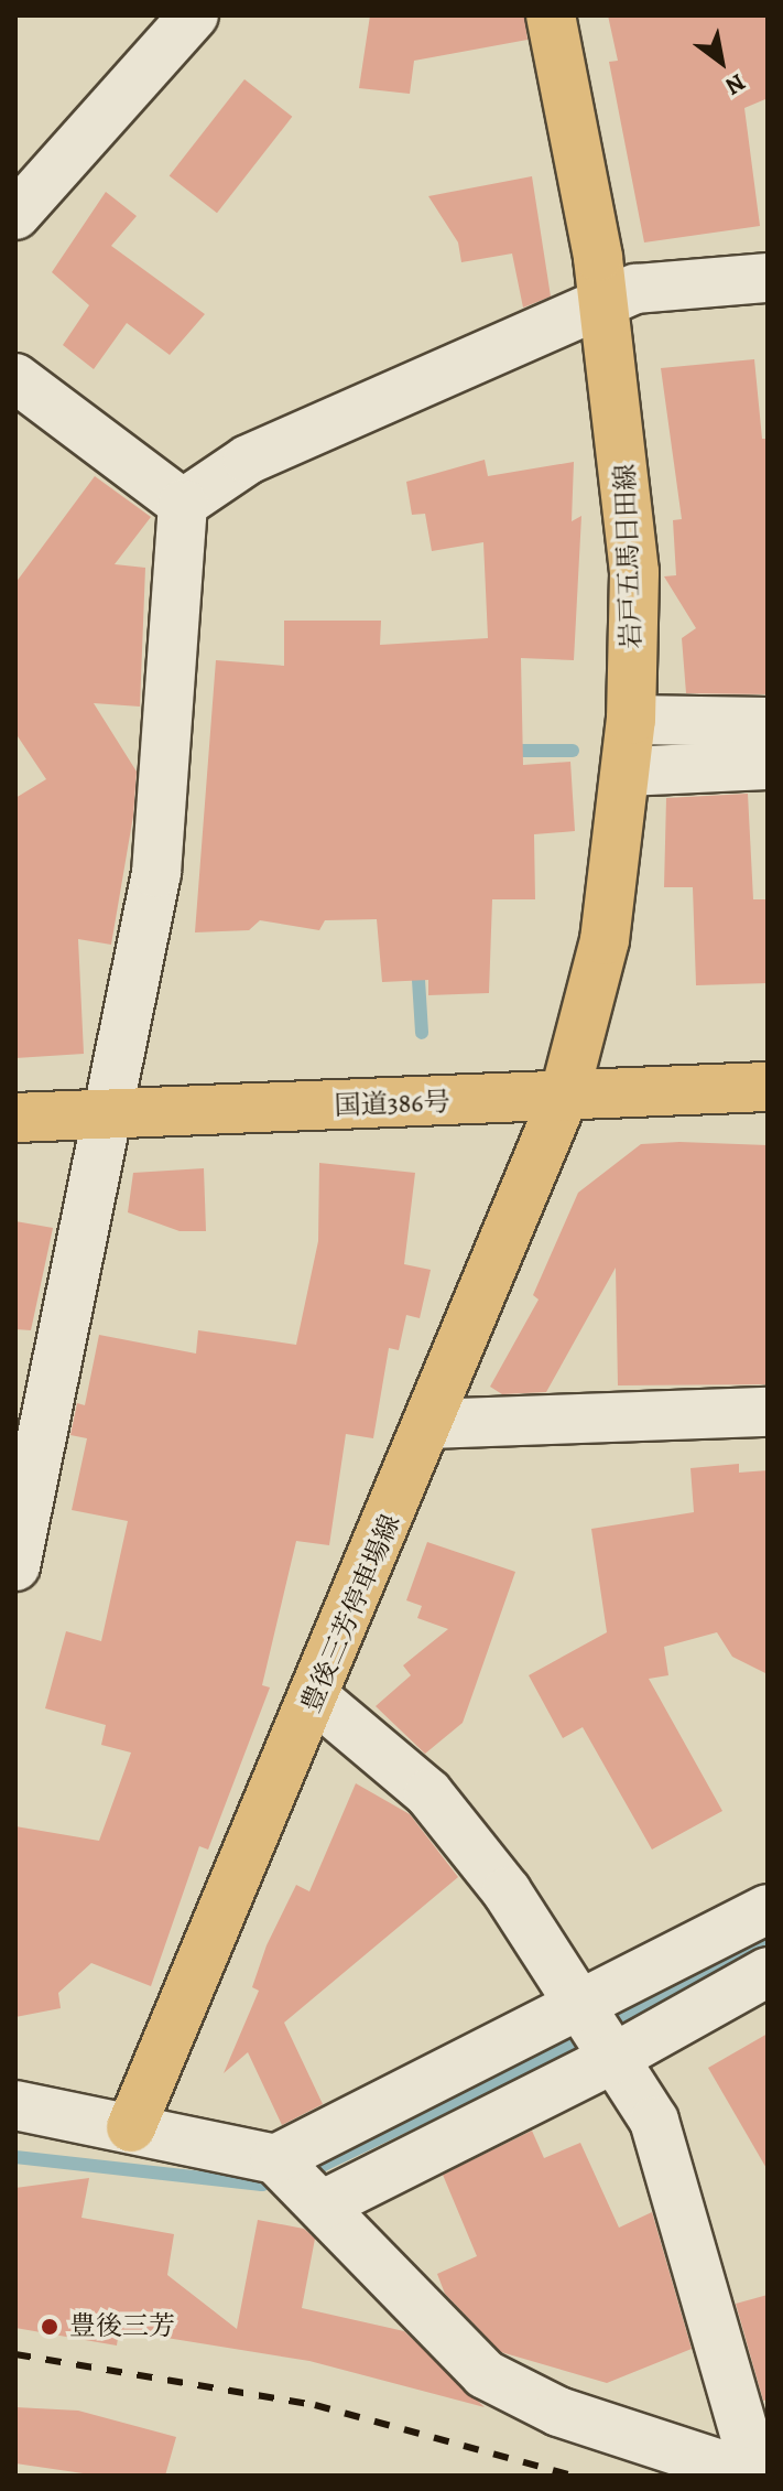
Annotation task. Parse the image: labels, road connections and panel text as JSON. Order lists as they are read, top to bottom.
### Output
{
  "streets": {
    "main road": ["岩戸五馬日田線", "国道386号", "豊後三芳停車場線"]
  },
  "crossings": [
    ["岩戸五馬日田線", "国道386号"],
    ["岩戸五馬日田線", "豊後三芳停車場線"],
    ["国道386号", "豊後三芳停車場線"]
  ],
  "places": ["豊後三芳"],
  "north": "bottom right"
}
